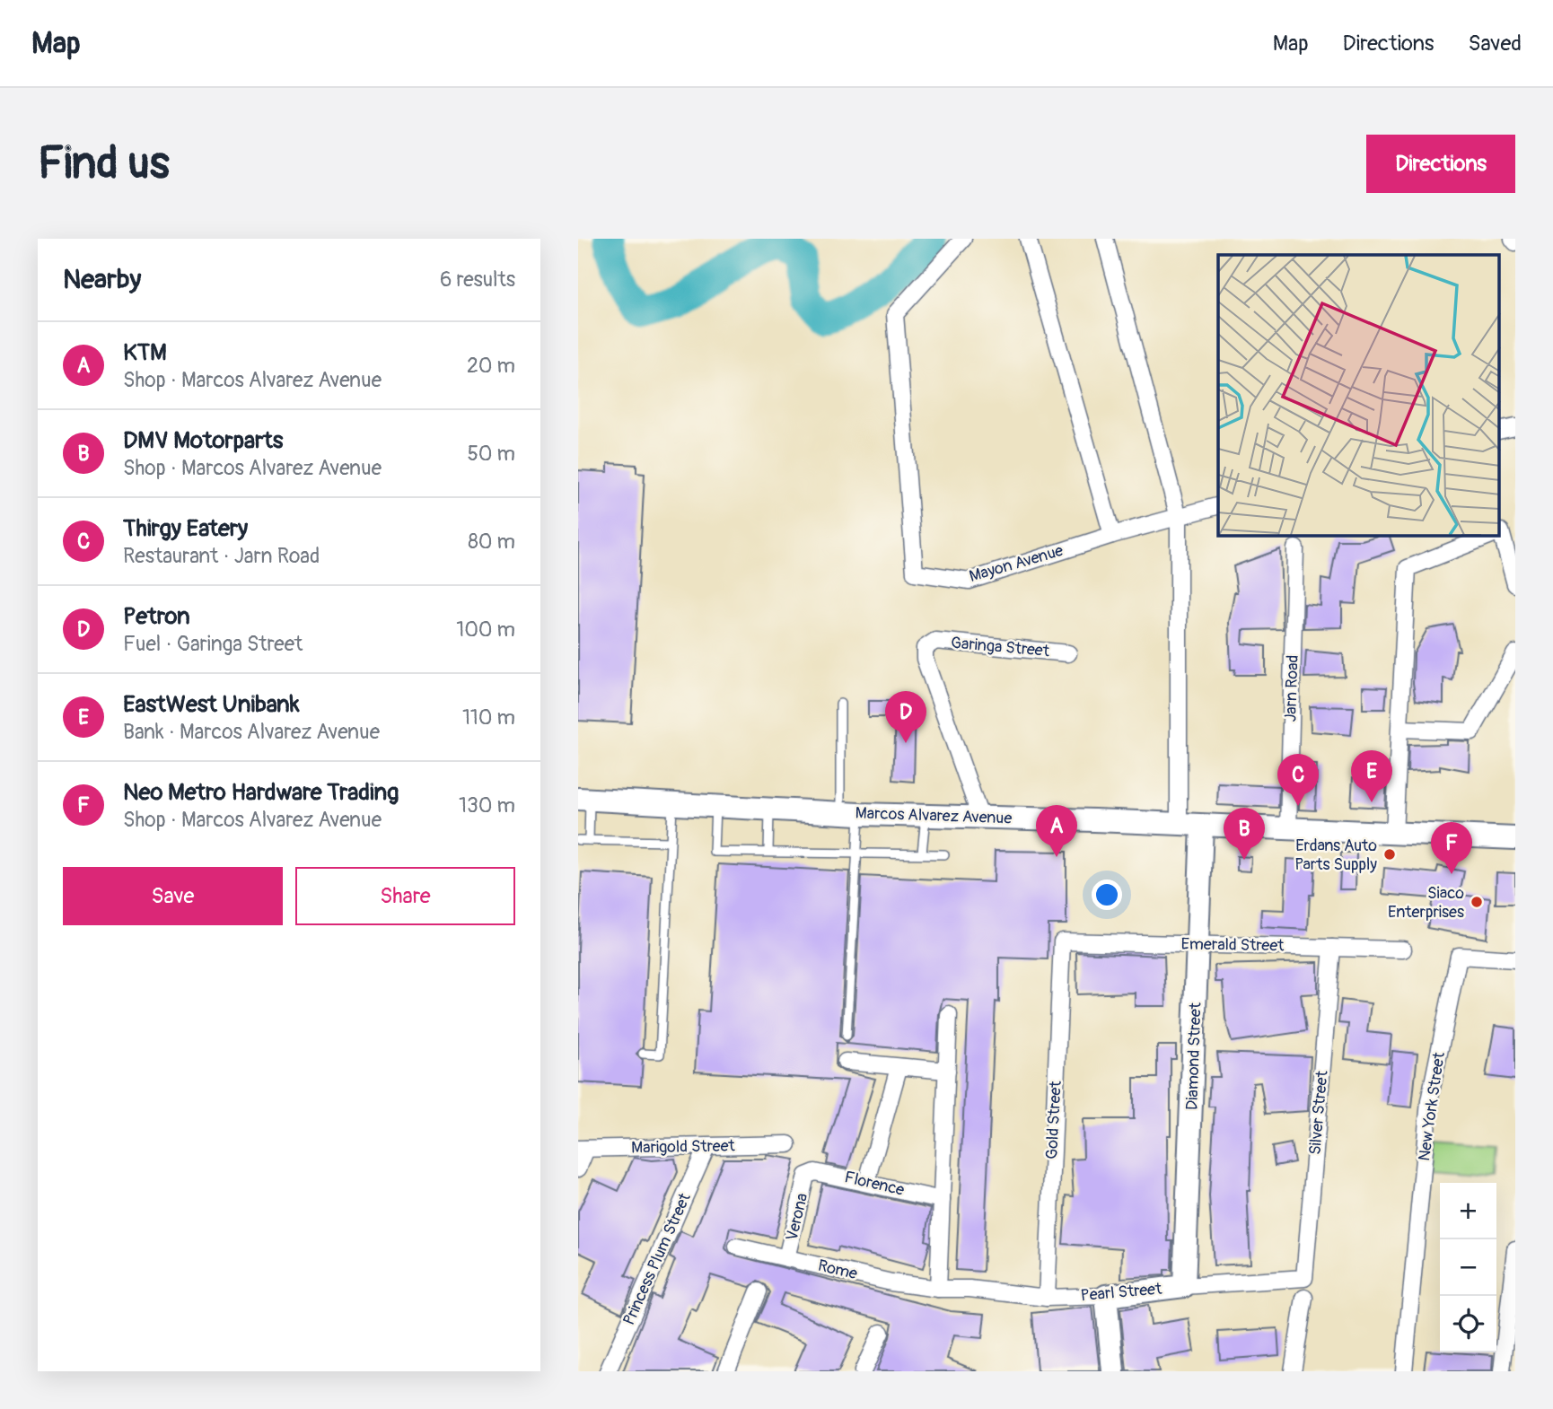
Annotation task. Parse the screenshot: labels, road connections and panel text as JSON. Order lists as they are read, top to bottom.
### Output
{
  "streets": {
    "main road": ["Marcos Alvarez Avenue", "Diamond Street", "Pearl Street"],
    "street": [
      "Mayon Avenue",
      "Garinga Street",
      "Jarn Road",
      "Emerald Street",
      "New York Street",
      "Silver Street",
      "Gold Street",
      "Marigold Street",
      "Florence",
      "Verona",
      "Princess Plum Street",
      "Rome"
    ]
  },
  "crossings": [
    ["Garinga Street", "Marcos Alvarez Avenue"],
    ["Jarn Road", "Marcos Alvarez Avenue"],
    ["Marcos Alvarez Avenue", "Diamond Street"],
    ["Emerald Street", "Diamond Street"],
    ["Emerald Street", "Silver Street"],
    ["Emerald Street", "Gold Street"],
    ["Diamond Street", "Pearl Street"],
    ["Silver Street", "Pearl Street"],
    ["Gold Street", "Pearl Street"],
    ["Marigold Street", "Princess Plum Street"],
    ["Florence", "Verona"],
    ["Verona", "Rome"],
    ["Rome", "Pearl Street"]
  ],
  "places": ["Erdans Auto Parts Supply", "Siaco Enterprises"],
  "page": {
    "header": "Map",
    "nav": ["Map", "Directions", "Saved"],
    "buttons": [
      "Directions",
      ["Save", "Share"]
    ],
    "title": "Find us",
    "heading": ["Nearby", "6 results"],
    "list": [
      {
        "mark": "A",
        "name": "KTM",
        "note": "Shop · Marcos Alvarez Avenue",
        "value": "20 m"
      },
      {
        "mark": "B",
        "name": "DMV Motorparts",
        "note": "Shop · Marcos Alvarez Avenue",
        "value": "50 m"
      },
      {
        "mark": "C",
        "name": "Thirgy Eatery",
        "note": "Restaurant · Jarn Road",
        "value": "80 m"
      },
      {
        "mark": "D",
        "name": "Petron",
        "note": "Fuel · Garinga Street",
        "value": "100 m"
      },
      {
        "mark": "E",
        "name": "EastWest Unibank",
        "note": "Bank · Marcos Alvarez Avenue",
        "value": "110 m"
      },
      {
        "mark": "F",
        "name": "Neo Metro Hardware Trading",
        "note": "Shop · Marcos Alvarez Avenue",
        "value": "130 m"
      }
    ],
    "pins": [
      "D",
      "E",
      "C",
      "A",
      "B",
      "F"
    ],
    "map_buttons": ["+", "−"]
  }
}
